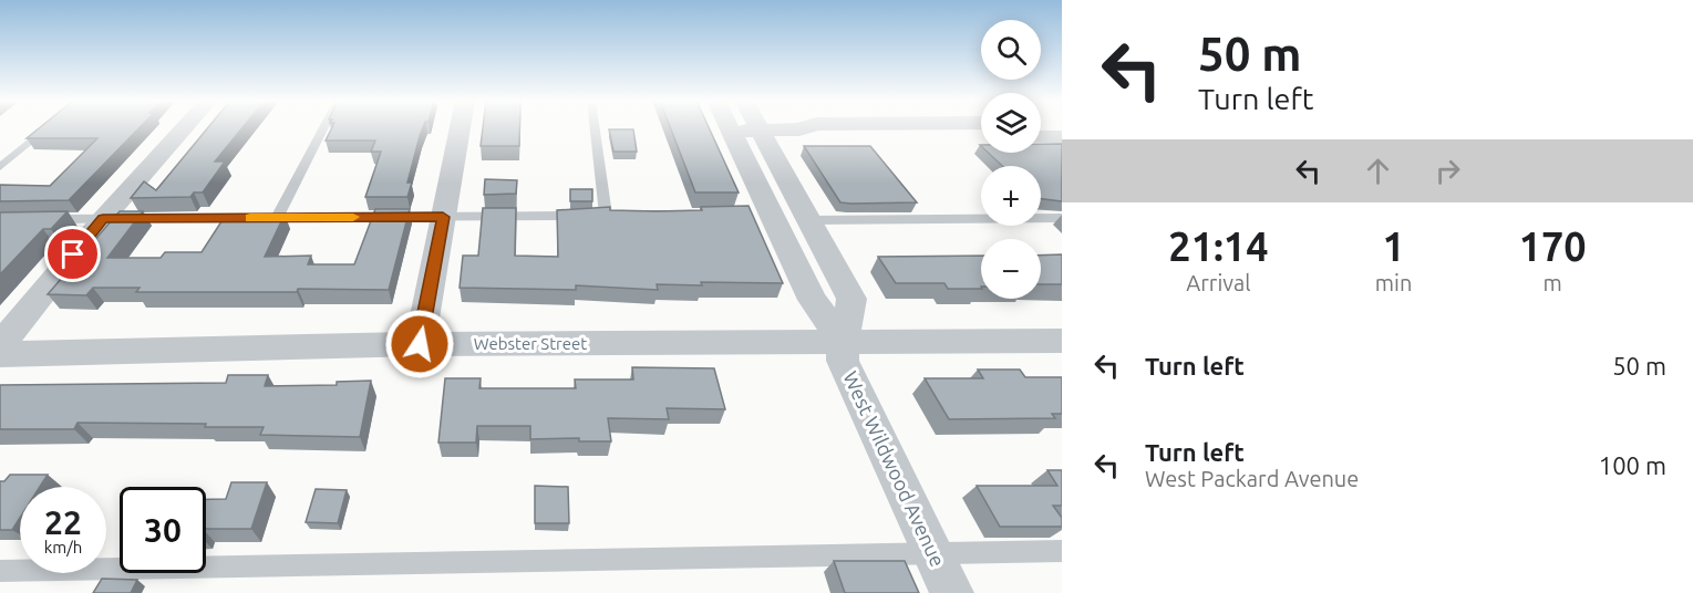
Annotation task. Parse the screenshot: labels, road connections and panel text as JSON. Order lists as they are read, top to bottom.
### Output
{
  "streets": {
    "street": ["Webster Street", "West Wildwood Avenue"]
  },
  "crossings": [
    ["Webster Street", "West Wildwood Avenue"]
  ],
  "page": {
    "turn": ["50 m", "Turn left"],
    "map_buttons": ["+", "−"],
    "eta": [
      "21:14",
      "Arrival",
      "1",
      "min",
      "170",
      "m"
    ],
    "list": [
      {
        "name": "Turn left",
        "value": "50 m"
      },
      {
        "name": "Turn left",
        "note": "West Packard Avenue",
        "value": "100 m"
      }
    ],
    "speed": "22 km/h",
    "limit": "30"
  }
}
